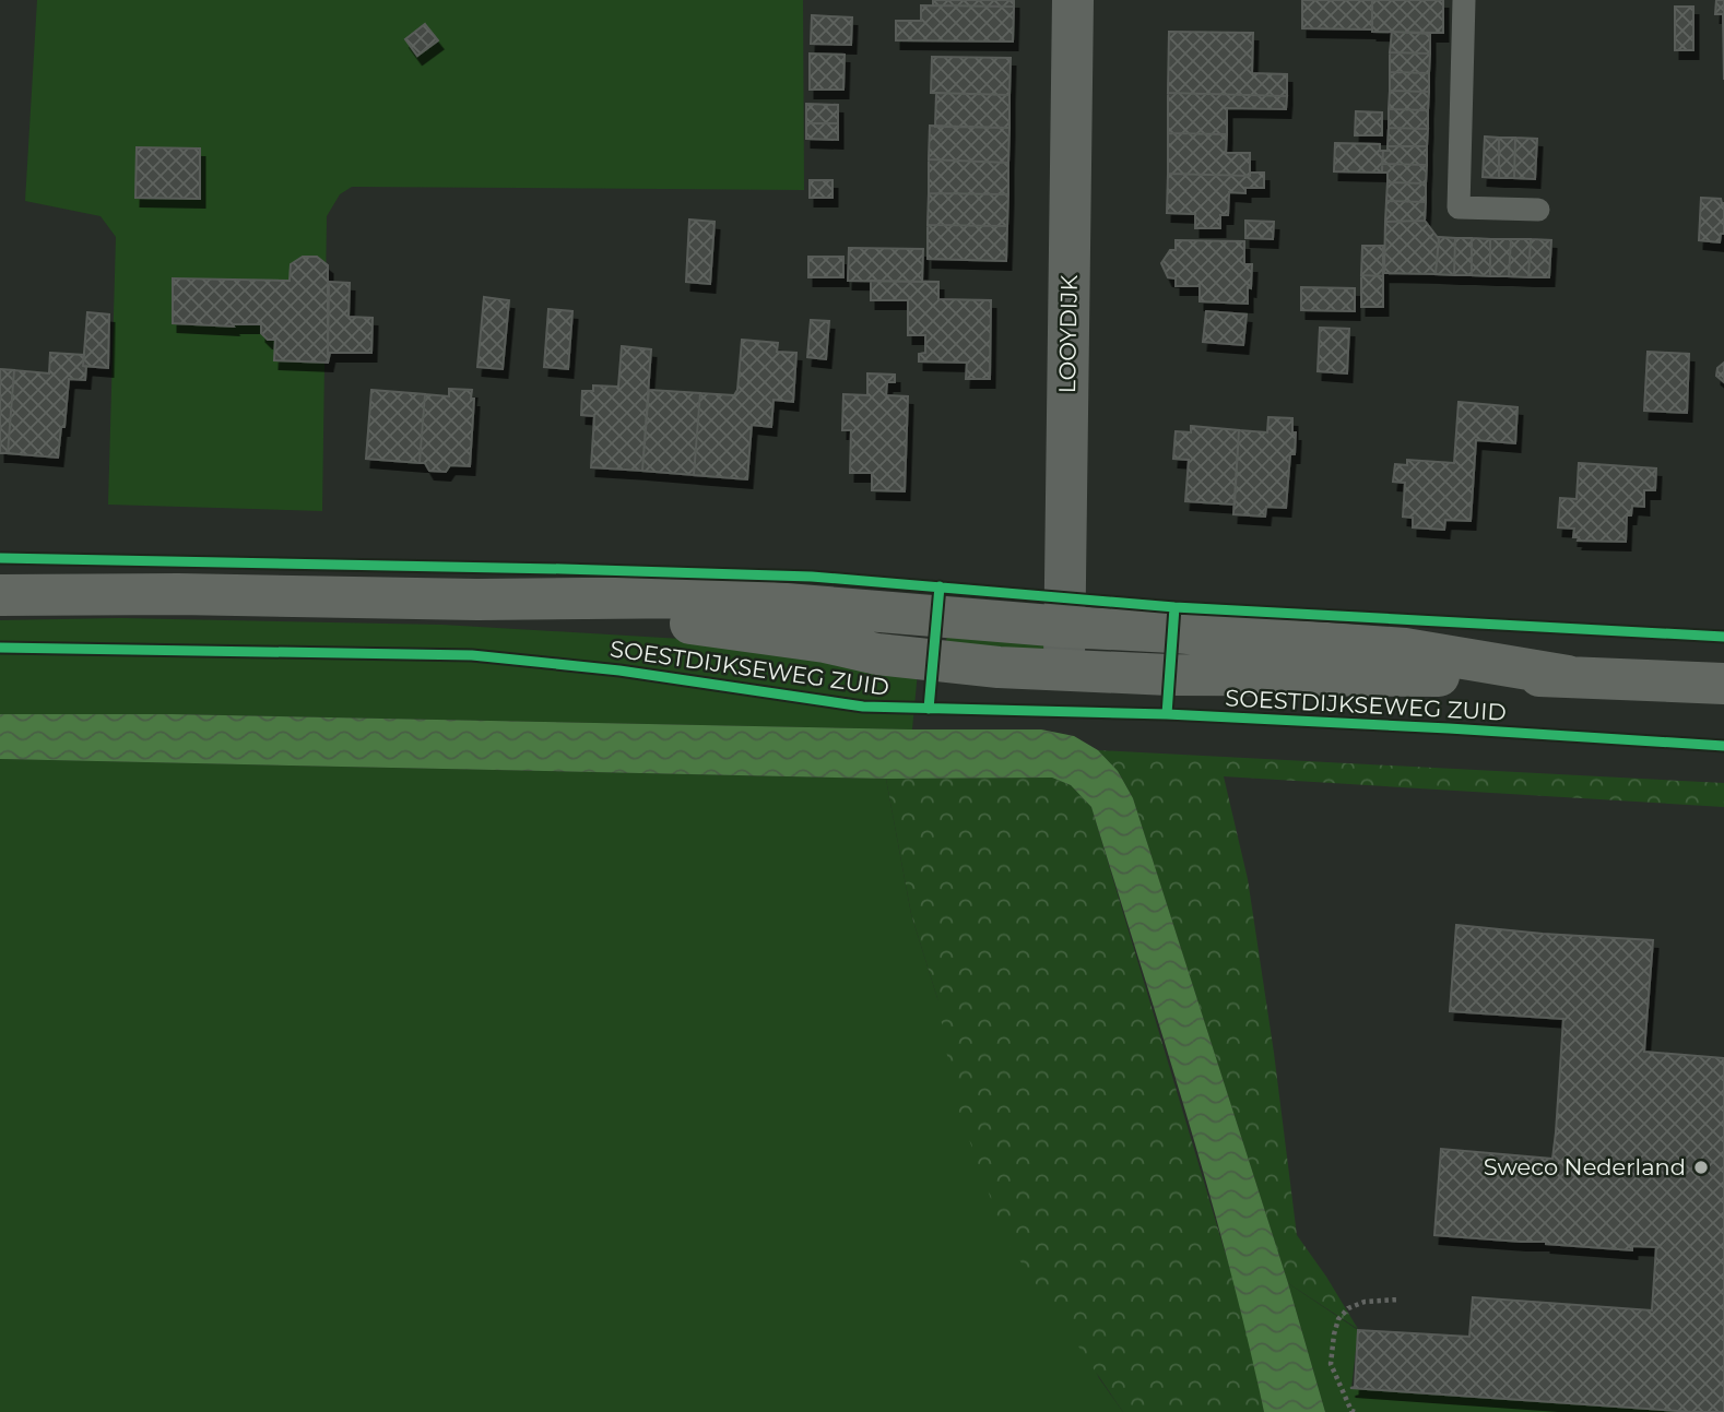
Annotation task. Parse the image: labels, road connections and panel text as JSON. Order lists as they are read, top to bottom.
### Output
{
  "streets": {
    "main road": ["SOESTDIJKSEWEG ZUID"],
    "street": ["LOOYDIJK"]
  },
  "crossings": [
    ["LOOYDIJK", "SOESTDIJKSEWEG ZUID"]
  ],
  "places": ["Sweco Nederland"]
}
